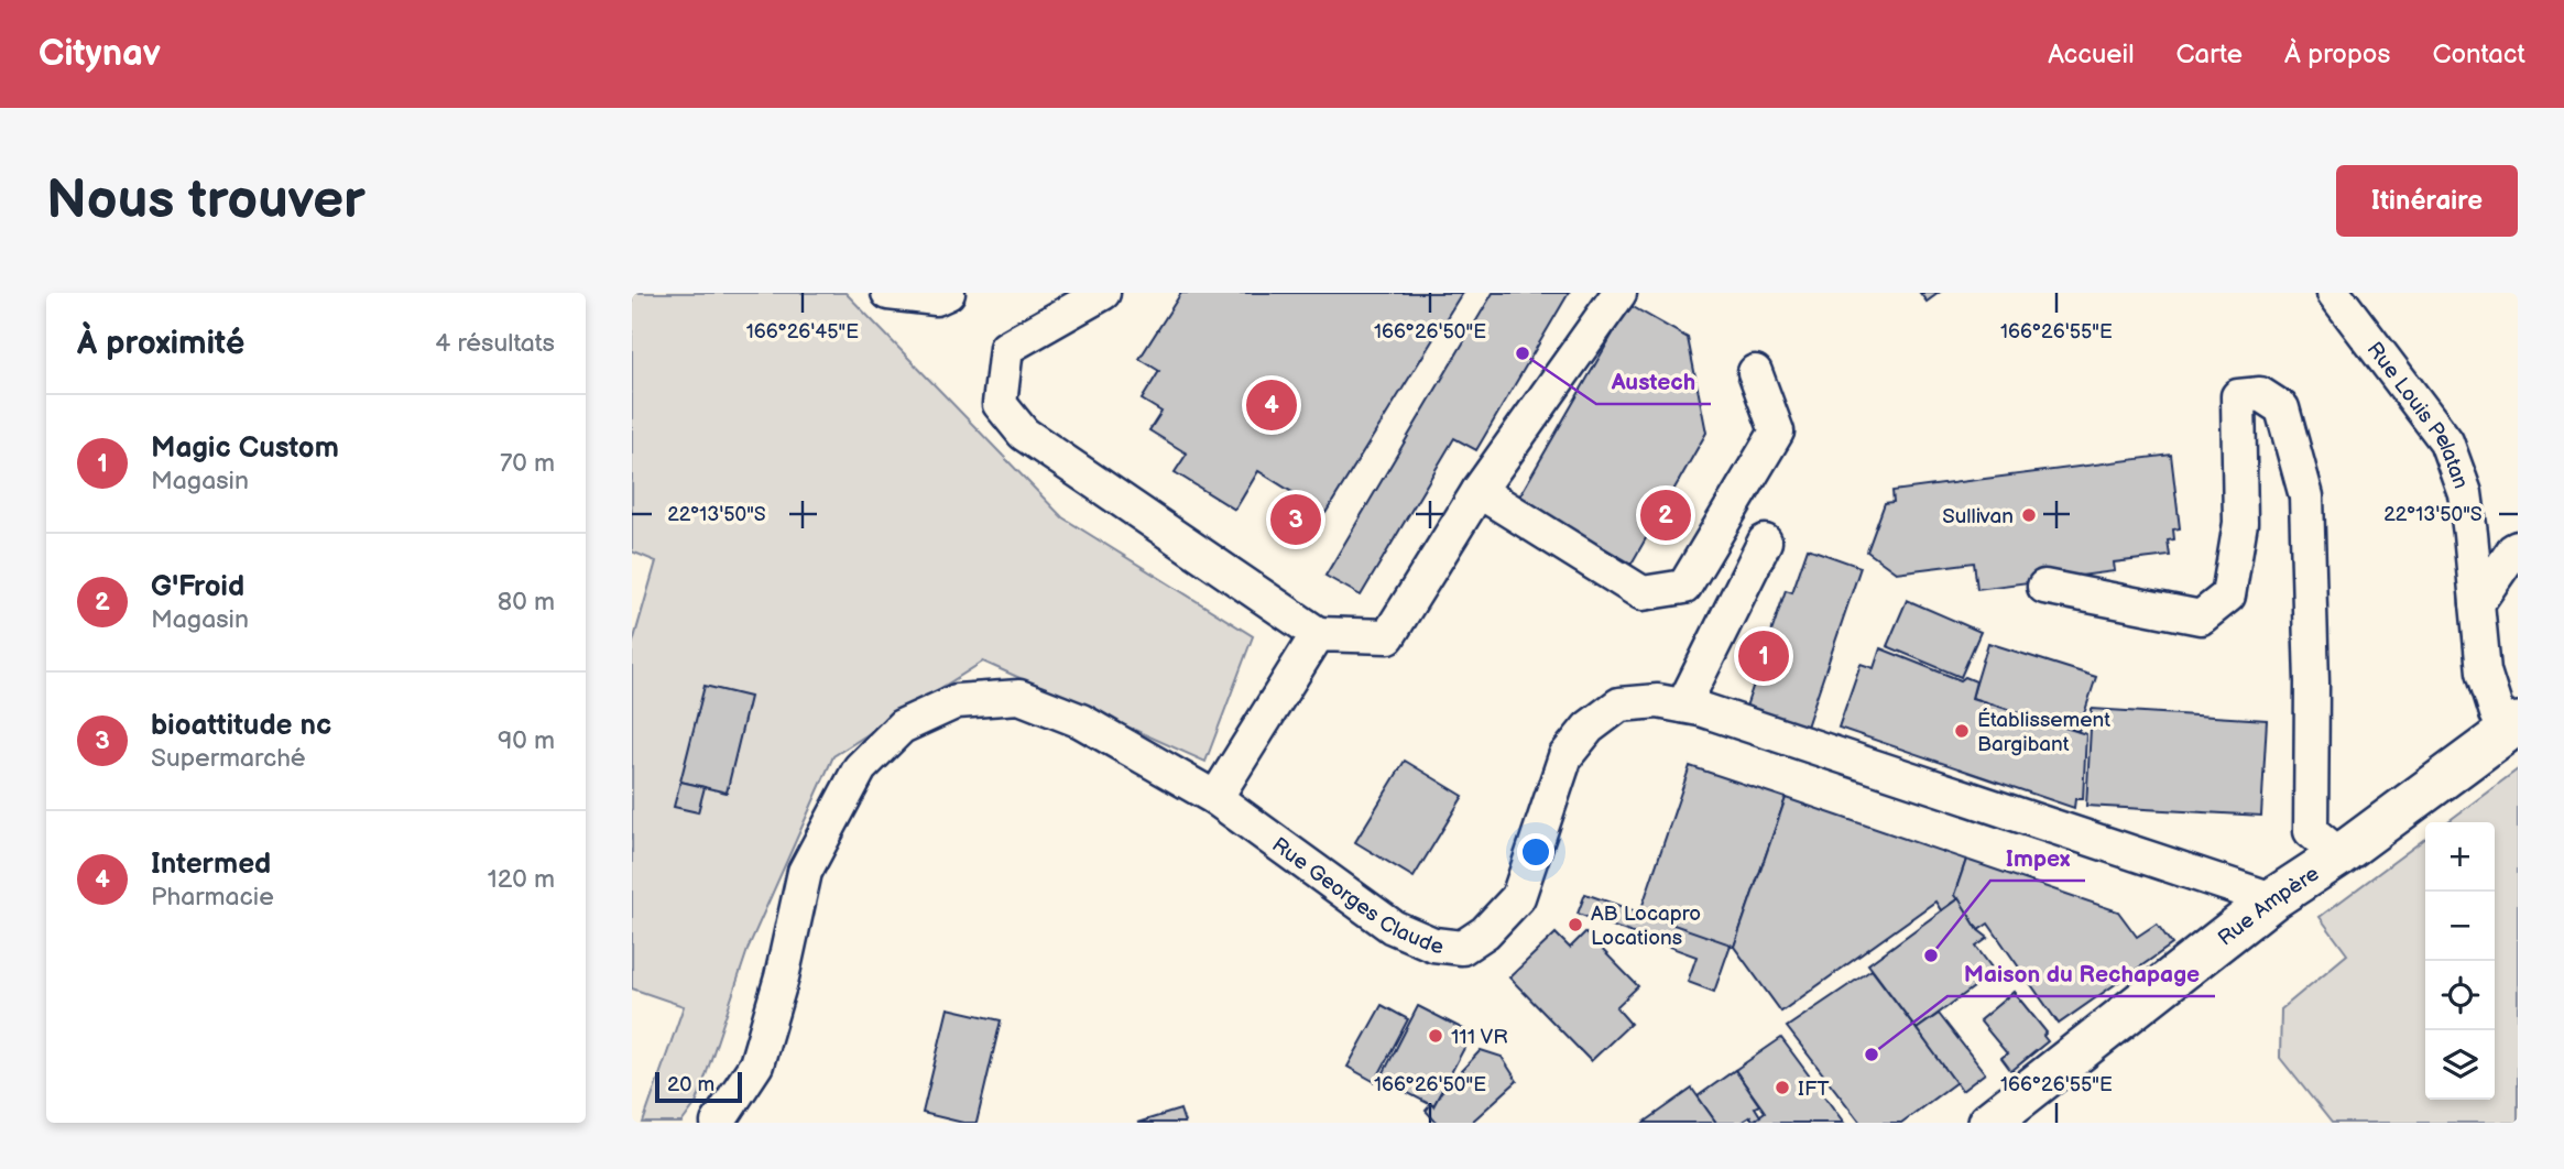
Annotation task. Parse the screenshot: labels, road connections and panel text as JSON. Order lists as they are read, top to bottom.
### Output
{
  "streets": {
    "main road": ["Rue Ampère"],
    "street": ["Rue Louis Pelatan", "Rue Georges Claude"]
  },
  "crossings": [
    ["Rue Louis Pelatan", "Rue Ampère"],
    ["Rue Georges Claude", "Rue Ampère"]
  ],
  "places": [
    "Austech",
    "Sullivan",
    "Établissement Bargibant",
    "AB Locapro Locations",
    "Impex",
    "111 VR",
    "Maison du Rechapage",
    "IFT"
  ],
  "scale_bar": "20 m",
  "page": {
    "header": "Citynav",
    "nav": [
      "Accueil",
      "Carte",
      "À propos",
      "Contact"
    ],
    "buttons": "Itinéraire",
    "title": "Nous trouver",
    "heading": ["À proximité", "4 résultats"],
    "pins": [
      "4",
      "2",
      "3",
      "1"
    ],
    "list": [
      {
        "mark": "1",
        "name": "Magic Custom",
        "note": "Magasin",
        "value": "70 m"
      },
      {
        "mark": "2",
        "name": "G'Froid",
        "note": "Magasin",
        "value": "80 m"
      },
      {
        "mark": "3",
        "name": "bioattitude nc",
        "note": "Supermarché",
        "value": "90 m"
      },
      {
        "mark": "4",
        "name": "Intermed",
        "note": "Pharmacie",
        "value": "120 m"
      }
    ],
    "map_buttons": ["+", "−"],
    "scale": "20 m"
  },
  "coordinates": [
    "166°26'45\"E",
    "166°26'50\"E",
    "166°26'55\"E",
    "22°13'50\"S"
  ]
}
